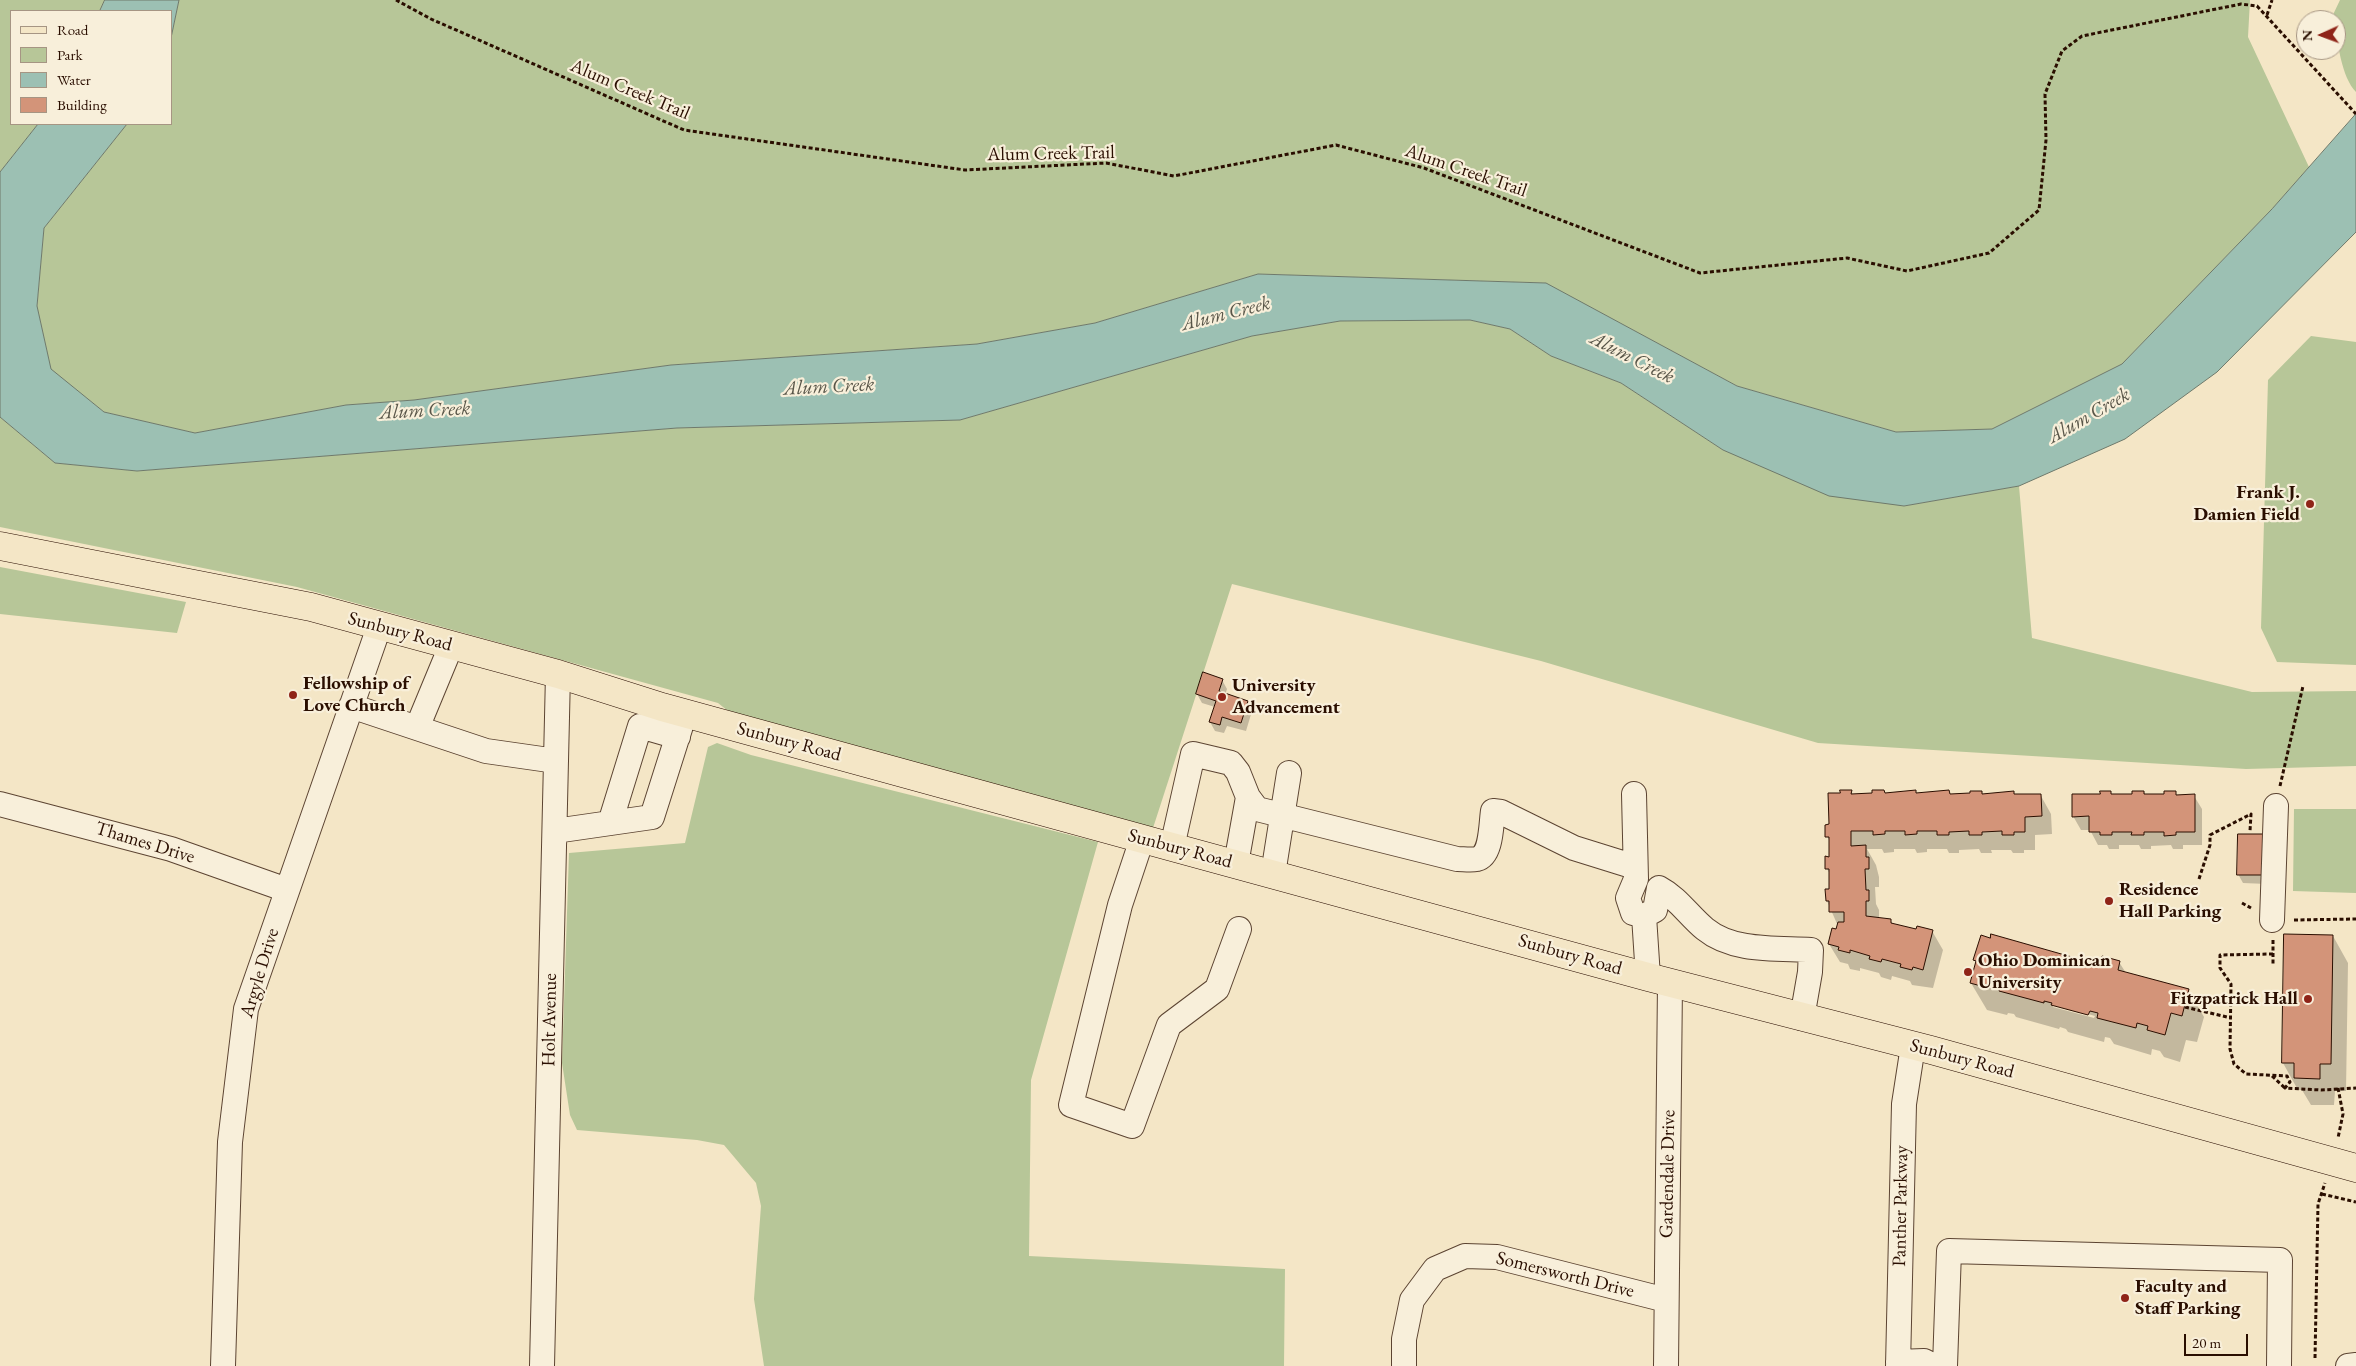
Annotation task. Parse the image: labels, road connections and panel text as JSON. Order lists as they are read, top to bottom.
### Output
{
  "streets": {
    "main road": ["Sunbury Road"],
    "street": [
      "Thames Drive",
      "Argyle Drive",
      "Holt Avenue",
      "Gardendale Drive",
      "Panther Parkway",
      "Somersworth Drive"
    ],
    "path": ["Alum Creek Trail"]
  },
  "crossings": [
    ["Sunbury Road", "Argyle Drive"],
    ["Sunbury Road", "Holt Avenue"],
    ["Sunbury Road", "Gardendale Drive"],
    ["Sunbury Road", "Panther Parkway"],
    ["Thames Drive", "Argyle Drive"],
    ["Gardendale Drive", "Somersworth Drive"]
  ],
  "water": ["Alum Creek"],
  "places": [
    "Frank J. Damien Field",
    "Fellowship of Love Church",
    "University Advancement",
    "Residence Hall Parking",
    "Ohio Dominican University",
    "Fitzpatrick Hall",
    "Faculty and Staff Parking"
  ],
  "legend": [
    "Road",
    "Park",
    "Water",
    "Building"
  ],
  "scale_bar": "20 m",
  "north": "left"
}
